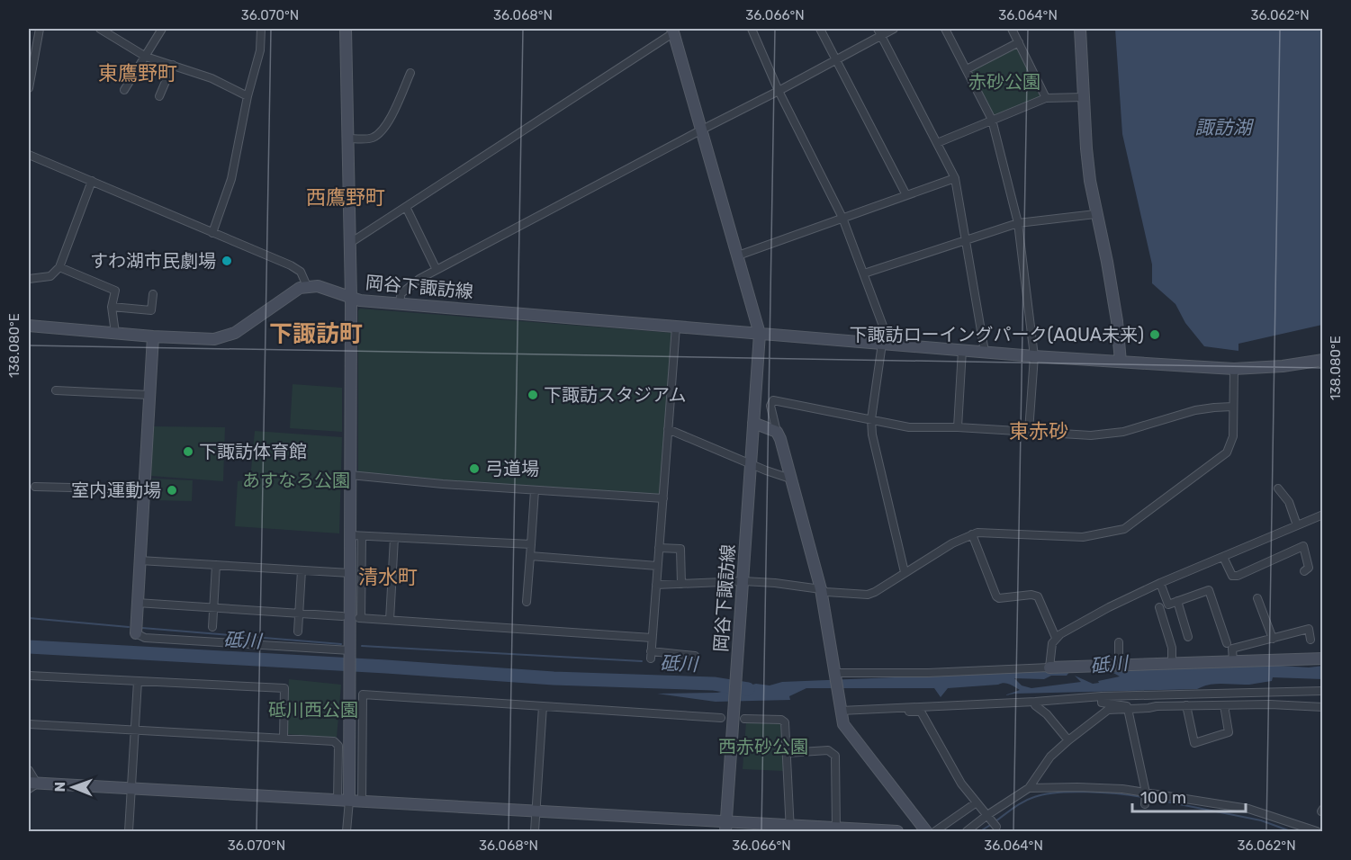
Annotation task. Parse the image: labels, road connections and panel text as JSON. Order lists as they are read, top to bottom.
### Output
{
  "streets": {
    "street": ["岡谷下諏訪線"]
  },
  "districts": [
    "東鷹野町",
    "西鷹野町",
    "下諏訪町",
    "東赤砂",
    "清水町"
  ],
  "water": ["諏訪湖", "砥川"],
  "parks": [
    "赤砂公園",
    "あすなろ公園",
    "砥川西公園",
    "西赤砂公園"
  ],
  "places": [
    "すわ湖市民劇場",
    "下諏訪ローイングパーク(AQUA未来)",
    "下諏訪スタジアム",
    "下諏訪体育館",
    "弓道場",
    "室内運動場"
  ],
  "scale_bar": "100 m",
  "north": "left",
  "coordinates": [
    "36.070°N",
    "36.068°N",
    "36.066°N",
    "36.064°N",
    "36.062°N",
    "138.080°E"
  ]
}
